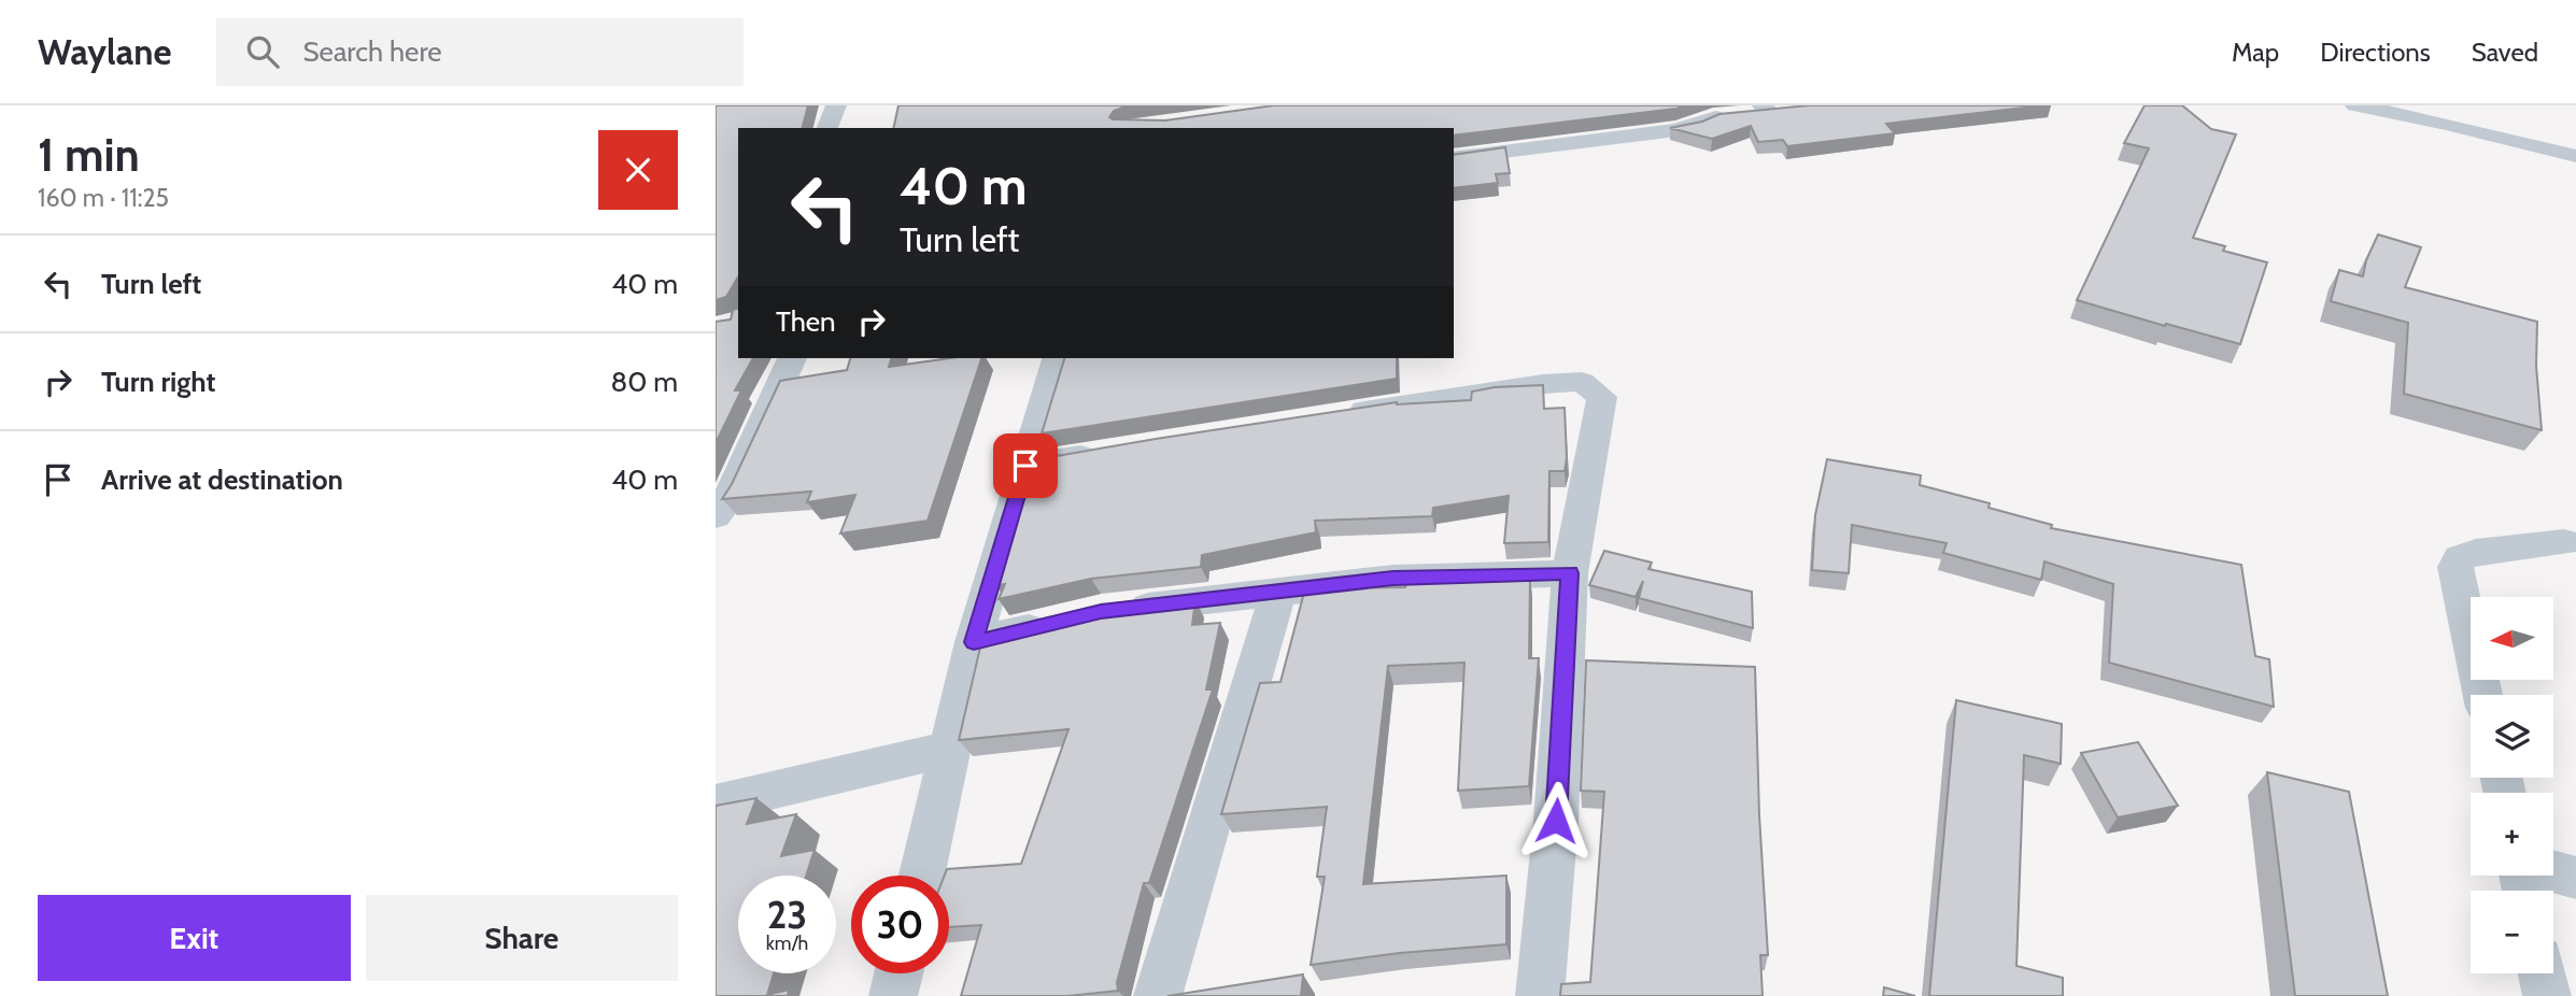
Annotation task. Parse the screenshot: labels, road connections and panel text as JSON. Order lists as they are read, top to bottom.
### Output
{
  "north": "left",
  "page": {
    "header": "Waylane",
    "search": "Search here",
    "nav": ["Map", "Directions", "Saved"],
    "heading": ["1 min", "160 m · 11:25"],
    "turn": ["40 m", "Turn left"],
    "list": [
      {
        "name": "Turn left",
        "value": "40 m"
      },
      {
        "name": "Turn right",
        "value": "80 m"
      },
      {
        "name": "Arrive at destination",
        "value": "40 m"
      }
    ],
    "then": "Then",
    "map_buttons": ["+", "−"],
    "speed": "23 km/h",
    "limit": "30",
    "buttons": ["Exit", "Share"]
  }
}
